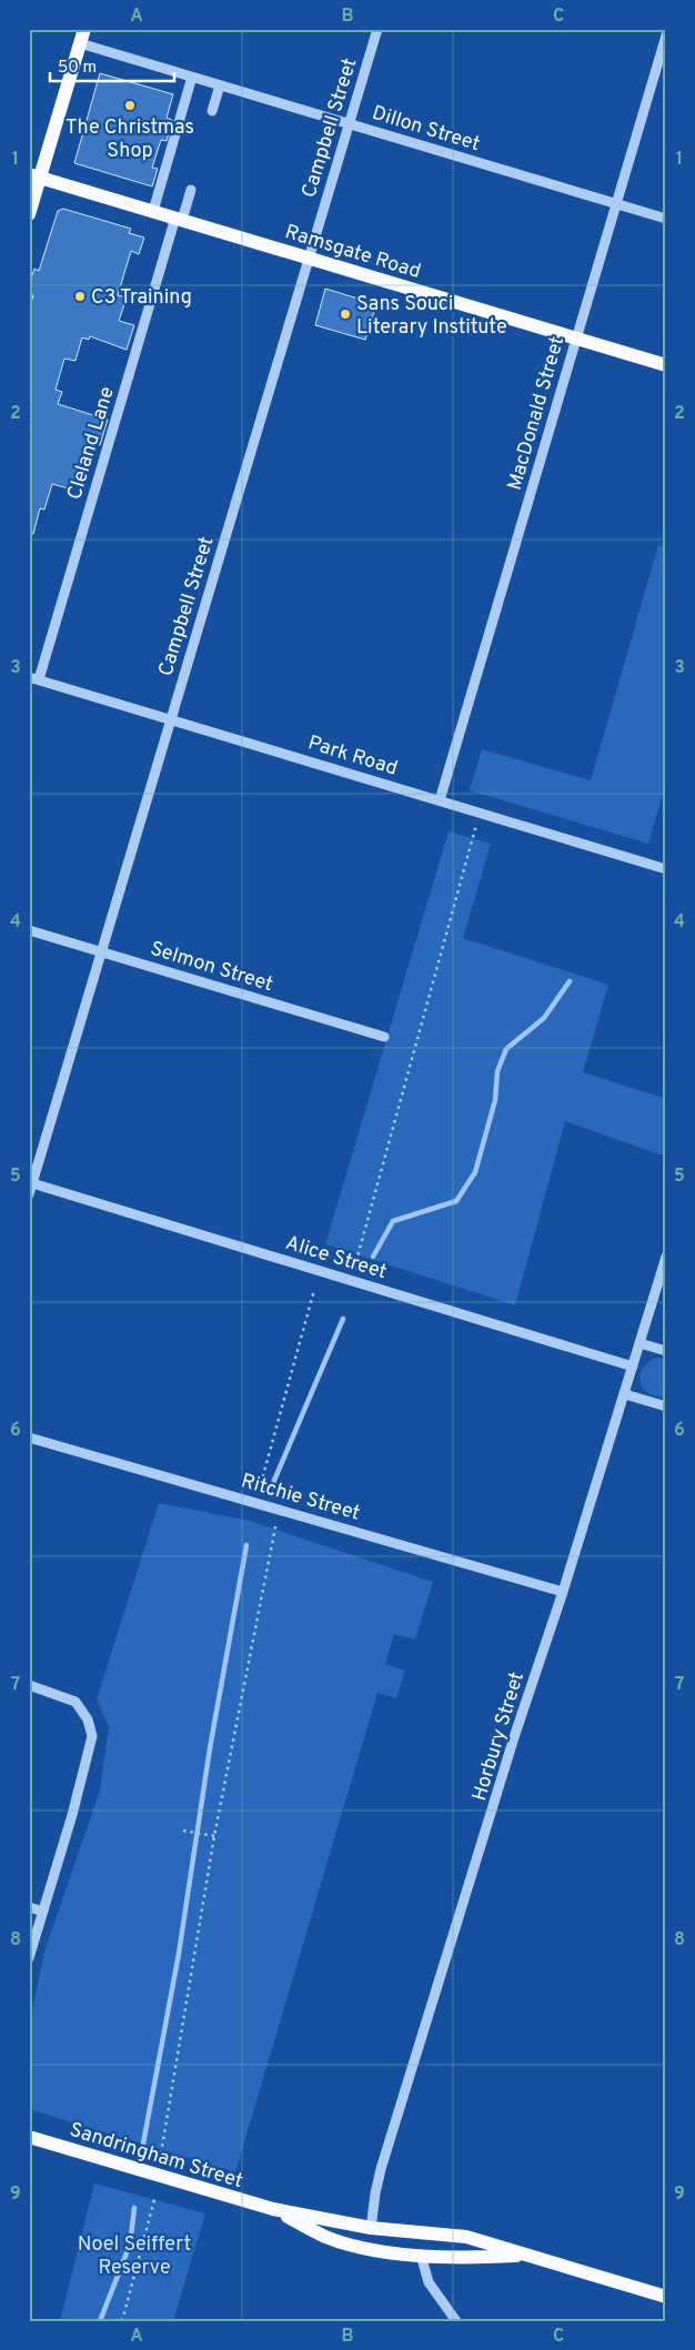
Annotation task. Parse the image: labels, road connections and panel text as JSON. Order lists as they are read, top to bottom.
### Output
{
  "streets": {
    "main road": ["Ramsgate Road", "Sandringham Street"],
    "street": [
      "Campbell Street",
      "Dillon Street",
      "MacDonald Street",
      "Cleland Lane",
      "Park Road",
      "Selmon Street",
      "Alice Street",
      "Ritchie Street",
      "Horbury Street"
    ]
  },
  "crossings": [
    ["Campbell Street", "Dillon Street"],
    ["Campbell Street", "Ramsgate Road"],
    ["Campbell Street", "Park Road"],
    ["Campbell Street", "Selmon Street"],
    ["Campbell Street", "Alice Street"],
    ["Dillon Street", "MacDonald Street"],
    ["Ramsgate Road", "MacDonald Street"],
    ["Ramsgate Road", "Cleland Lane"],
    ["MacDonald Street", "Park Road"],
    ["Cleland Lane", "Park Road"],
    ["Alice Street", "Horbury Street"],
    ["Ritchie Street", "Horbury Street"],
    ["Horbury Street", "Sandringham Street"]
  ],
  "parks": ["Noel Seiffert Reserve"],
  "places": ["The Christmas Shop", "C3 Training", "Sans Souci Literary Institute"],
  "scale_bar": "50 m",
  "grid": {
    "columns": ["A", "B", "C"],
    "rows": [
      "1",
      "2",
      "3",
      "4",
      "5",
      "6",
      "7",
      "8",
      "9"
    ]
  }
}
